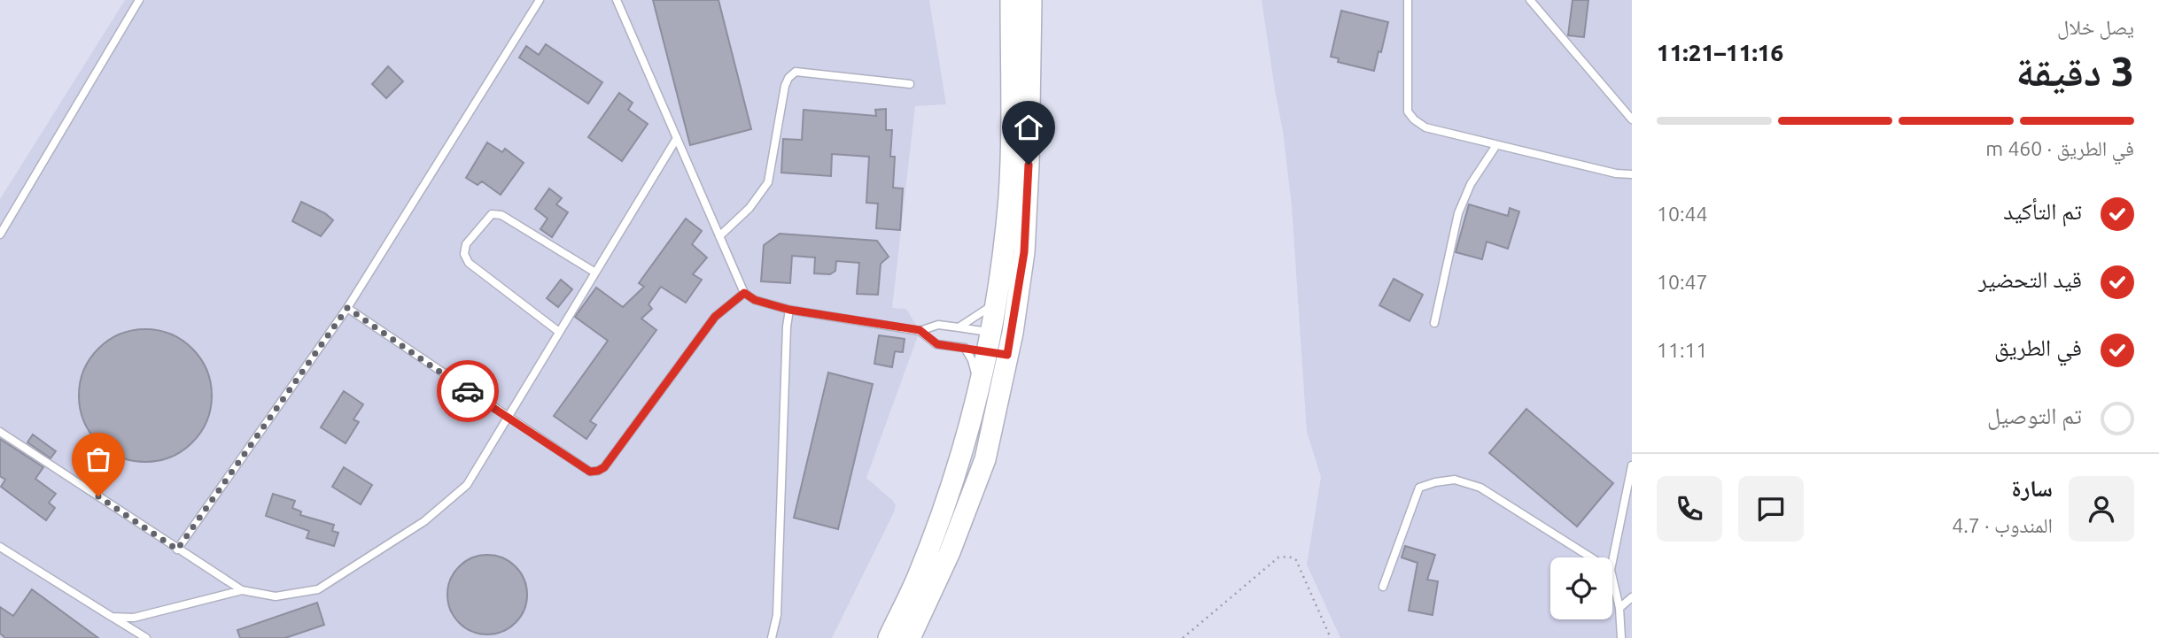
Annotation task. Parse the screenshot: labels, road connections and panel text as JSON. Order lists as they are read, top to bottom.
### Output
{
  "page": {
    "heading": ["3 دقيقة", "يصل خلال", "11:16–11:21"],
    "panel": ["سارة", "المندوب · 4.7"],
    "bar": "في الطريق · 460 m",
    "list": [
      ["تم التأكيد", "10:44"],
      ["قيد التحضير", "10:47"],
      ["في الطريق", "11:11"],
      "تم التوصيل"
    ]
  }
}
